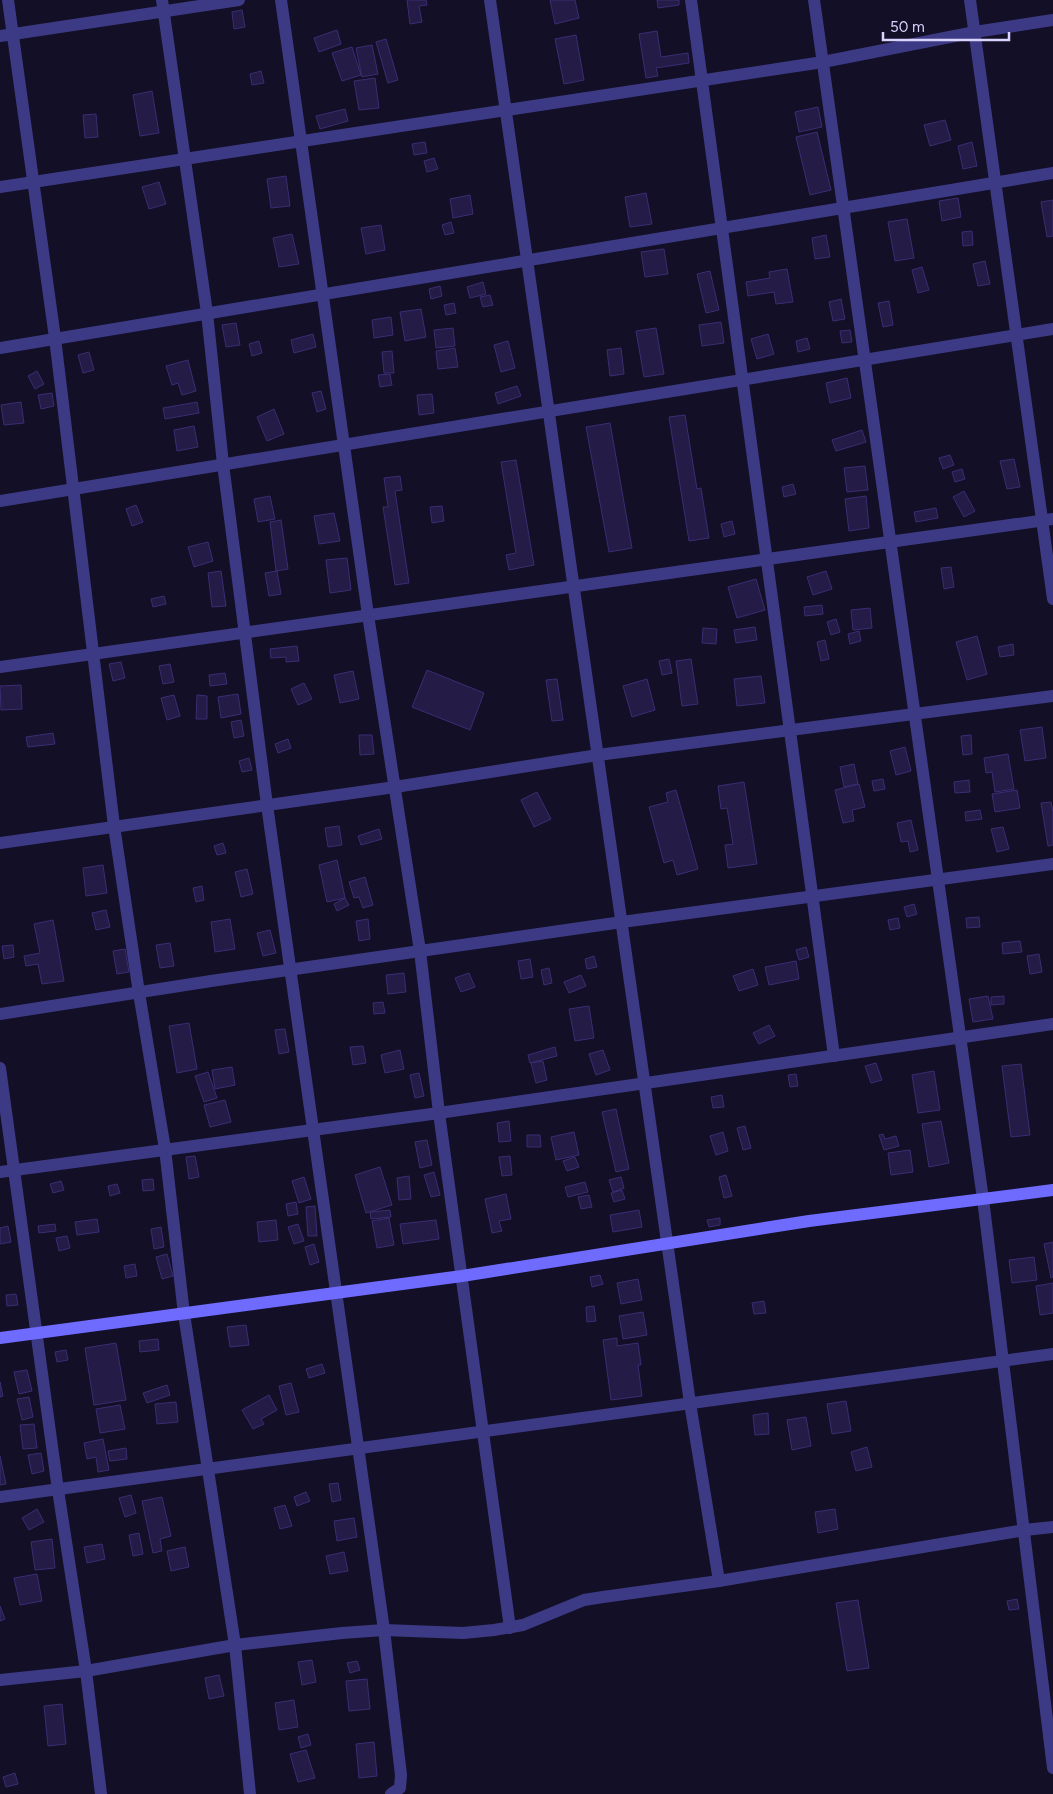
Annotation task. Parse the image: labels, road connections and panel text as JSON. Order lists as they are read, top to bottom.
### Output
{
  "scale_bar": "50 m"
}
